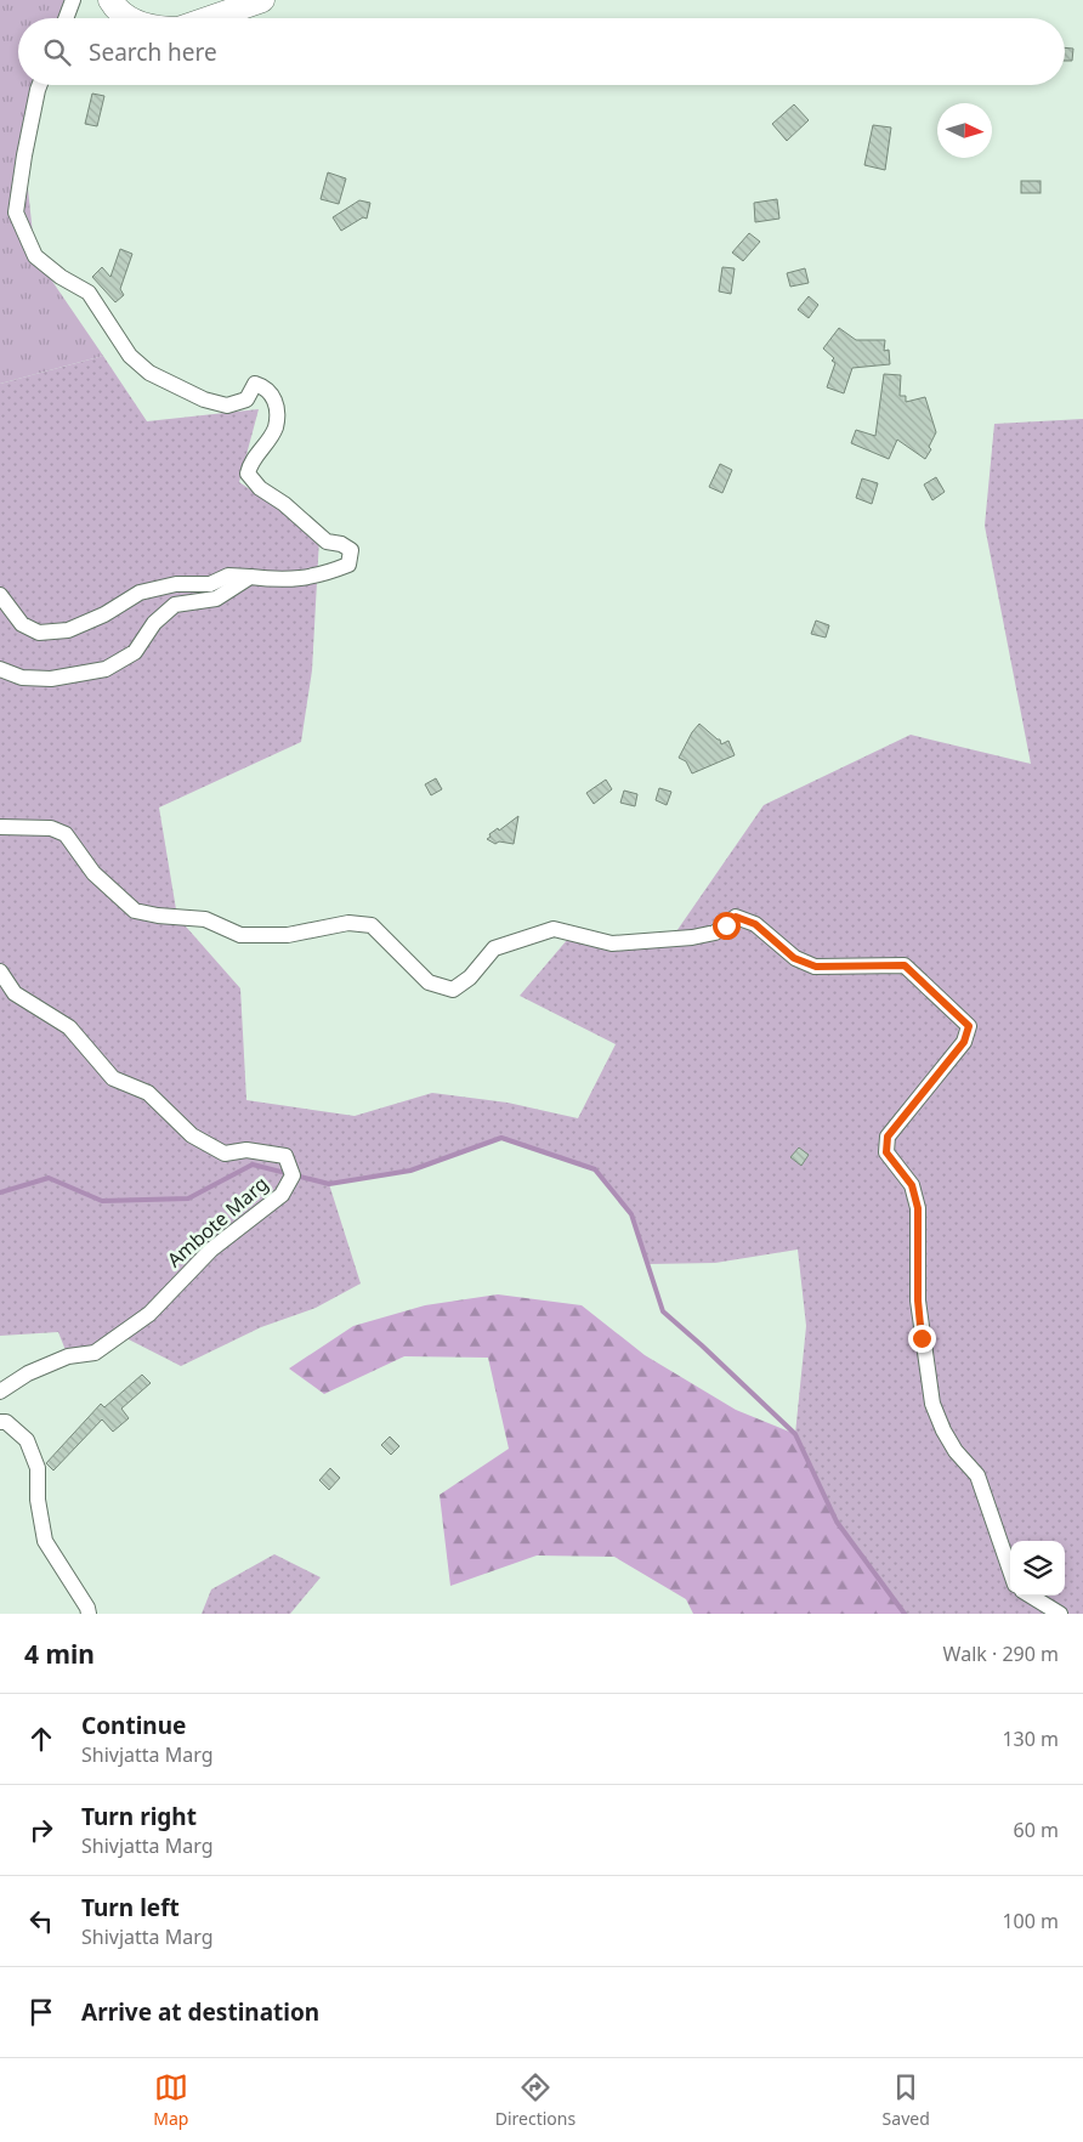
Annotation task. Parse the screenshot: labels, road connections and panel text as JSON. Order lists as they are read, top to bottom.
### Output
{
  "streets": {
    "street": ["Ambote Marg"]
  },
  "north": "right",
  "page": {
    "search": "Search here",
    "heading": ["4 min", "Walk · 290 m"],
    "list": [
      ["Continue", "Shivjatta Marg", "130 m"],
      ["Turn right", "Shivjatta Marg", "60 m"],
      ["Turn left", "Shivjatta Marg", "100 m"],
      "Arrive at destination"
    ],
    "nav": ["Map", "Directions", "Saved"]
  }
}
